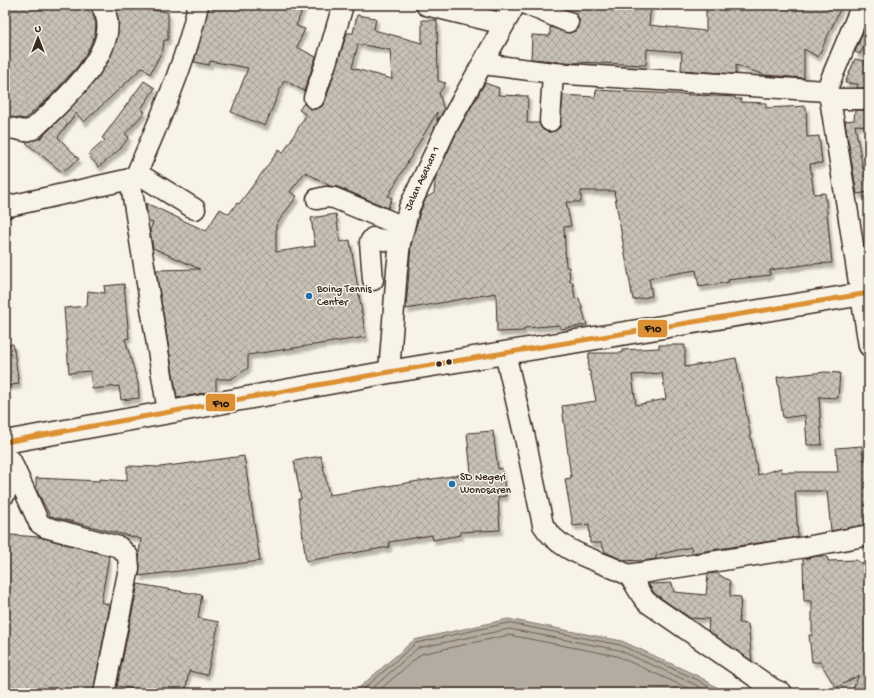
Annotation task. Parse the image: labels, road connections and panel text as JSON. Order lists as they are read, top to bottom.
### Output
{
  "streets": {
    "street": ["Jalan Asahan 1"]
  },
  "places": ["Boing Tennis Center", "SD Negeri Wonosaren"],
  "lines": ["transit line F10"],
  "north": "top"
}
